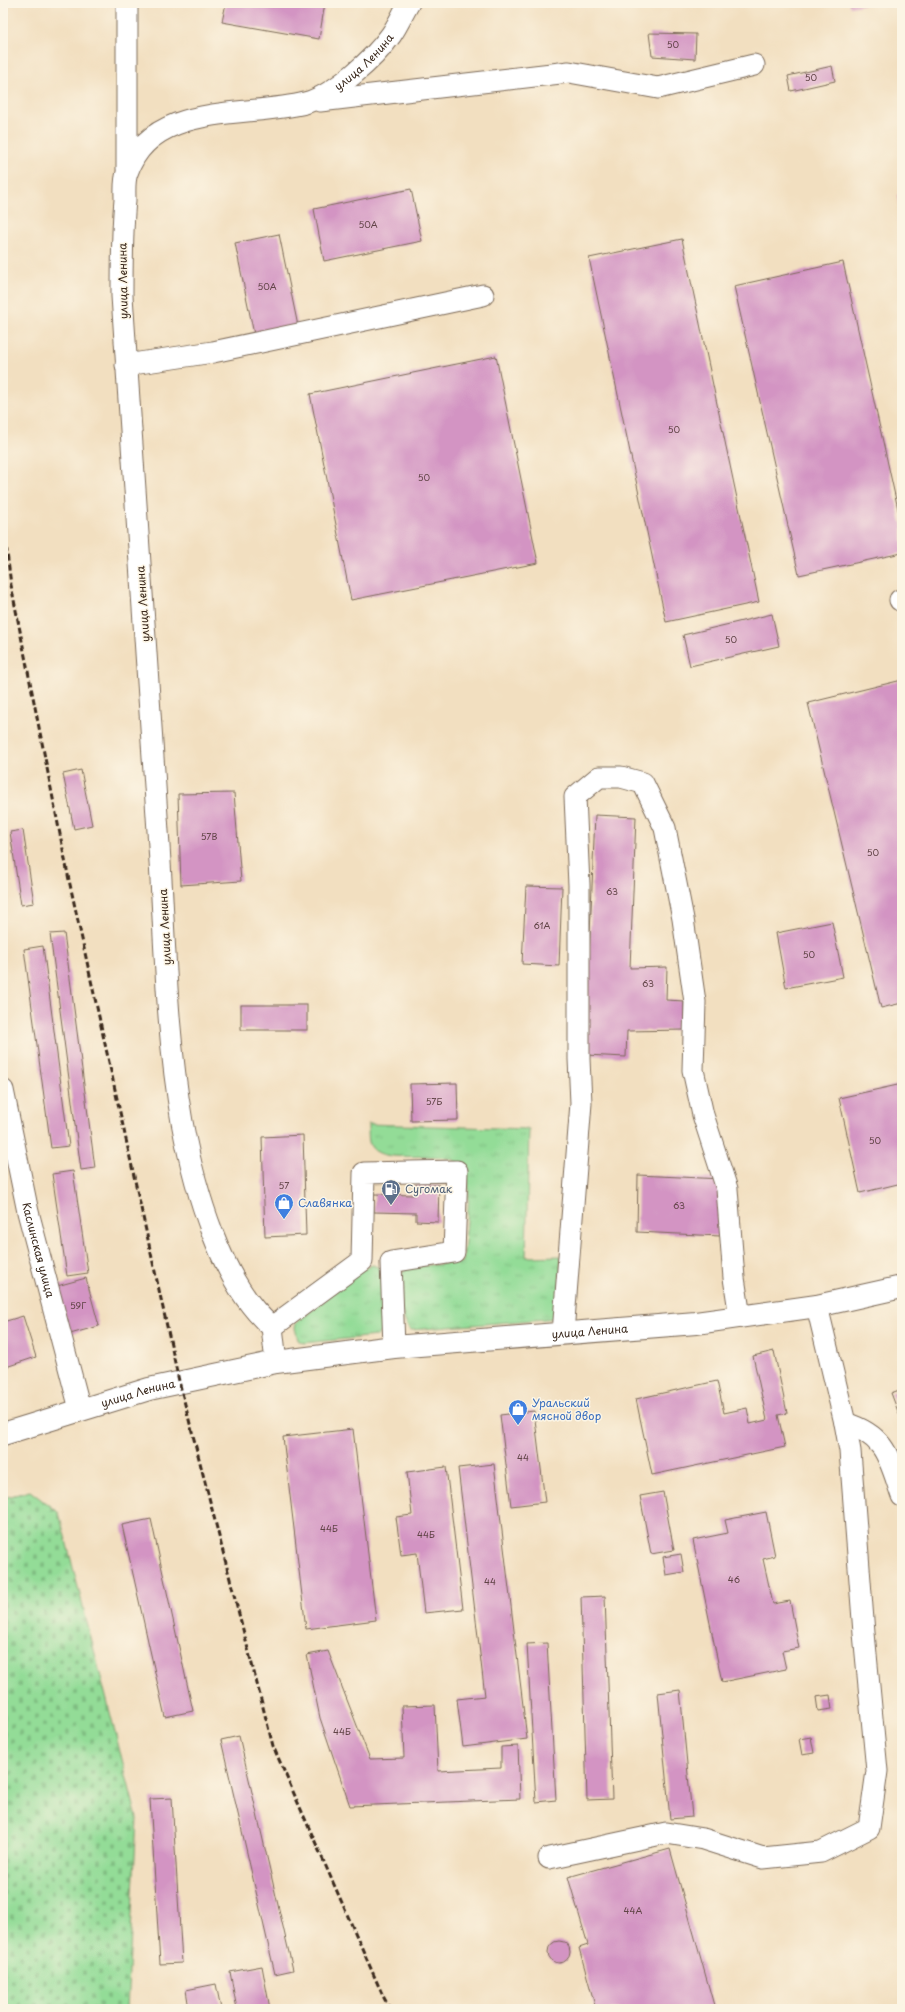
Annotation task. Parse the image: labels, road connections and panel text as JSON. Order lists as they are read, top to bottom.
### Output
{
  "streets": {
    "main road": ["улица Ленина"],
    "street": ["Каслинская улица"]
  },
  "crossings": [
    ["улица Ленина", "Каслинская улица"]
  ],
  "places": {
    "fuel station": ["Сугомак"],
    "shop": ["Славянка", "Уральский мясной двор"]
  },
  "house_numbers": [
    "50",
    "50",
    "50А",
    "50А",
    "50",
    "50",
    "50",
    "57В",
    "50",
    "63",
    "61А",
    "50",
    "63",
    "57Б",
    "50",
    "57",
    "63",
    "59Г",
    "44",
    "44Б",
    "44Б",
    "46",
    "44",
    "44Б",
    "44А"
  ]
}
